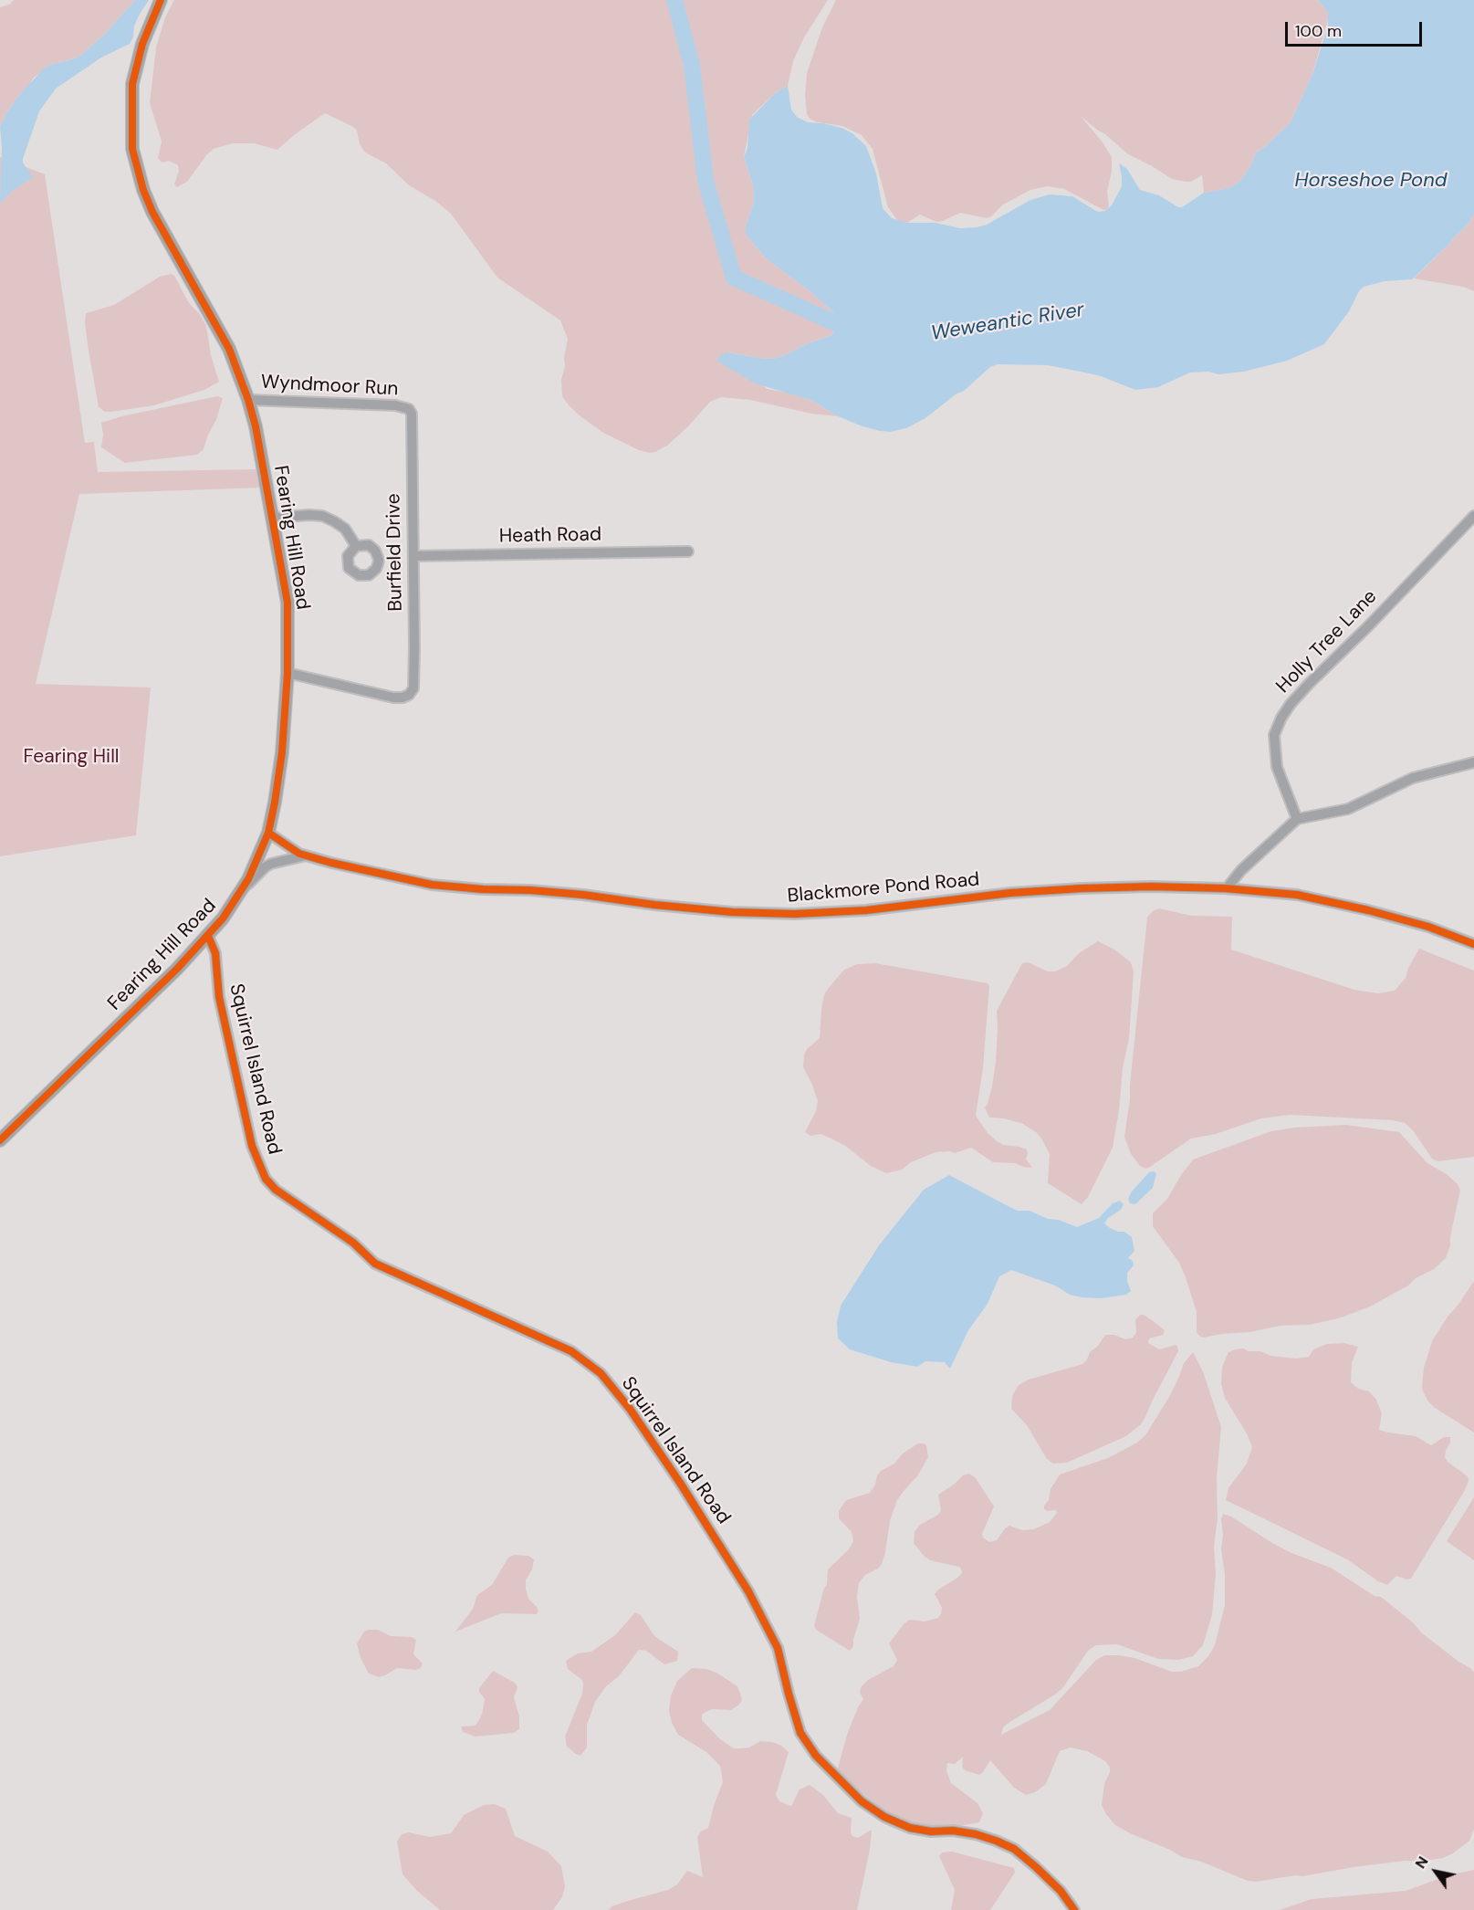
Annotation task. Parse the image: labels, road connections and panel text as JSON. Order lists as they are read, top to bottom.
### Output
{
  "streets": {
    "main road": ["Fearing Hill Road"],
    "street": [
      "Wyndmoor Run",
      "Heath Road",
      "Burfield Drive",
      "Holly Tree Lane",
      "Blackmore Pond Road",
      "Squirrel Island Road"
    ]
  },
  "crossings": [
    ["Wyndmoor Run", "Fearing Hill Road"],
    ["Wyndmoor Run", "Burfield Drive"],
    ["Heath Road", "Burfield Drive"],
    ["Fearing Hill Road", "Burfield Drive"],
    ["Fearing Hill Road", "Blackmore Pond Road"],
    ["Fearing Hill Road", "Squirrel Island Road"]
  ],
  "water": ["Horseshoe Pond", "Weweantic River"],
  "parks": ["Fearing Hill"],
  "scale_bar": "100 m",
  "north": "top left"
}
